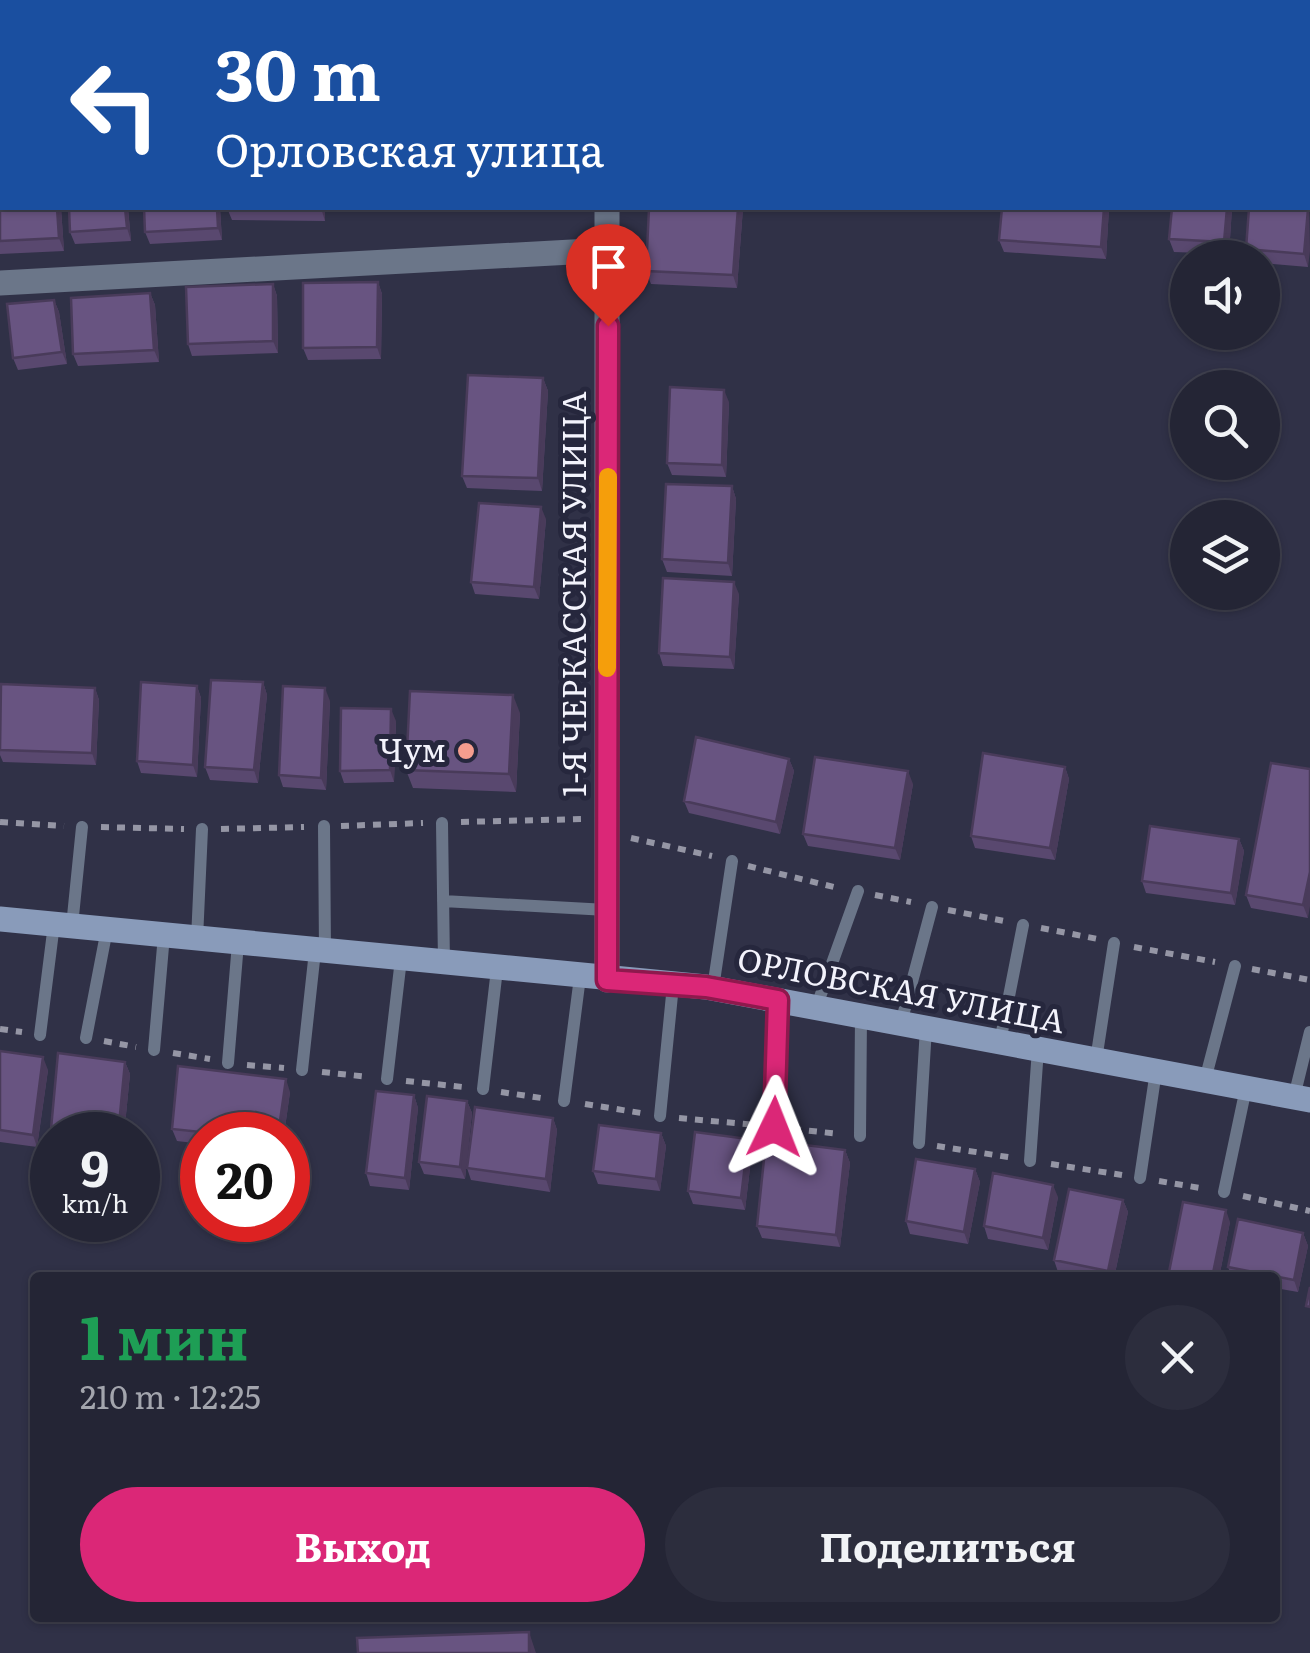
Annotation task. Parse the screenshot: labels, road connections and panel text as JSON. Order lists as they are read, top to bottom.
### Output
{
  "streets": {
    "main road": ["ОРЛОВСКАЯ УЛИЦА"],
    "street": ["1-Я ЧЕРКАССКАЯ УЛИЦА"]
  },
  "crossings": [
    ["1-Я ЧЕРКАССКАЯ УЛИЦА", "ОРЛОВСКАЯ УЛИЦА"]
  ],
  "places": ["Чум"],
  "page": {
    "turn": ["30 m", "Орловская улица"],
    "speed": "9 km/h",
    "limit": "20",
    "heading": ["1 мин", "210 m · 12:25"],
    "buttons": ["Выход", "Поделиться"]
  }
}
